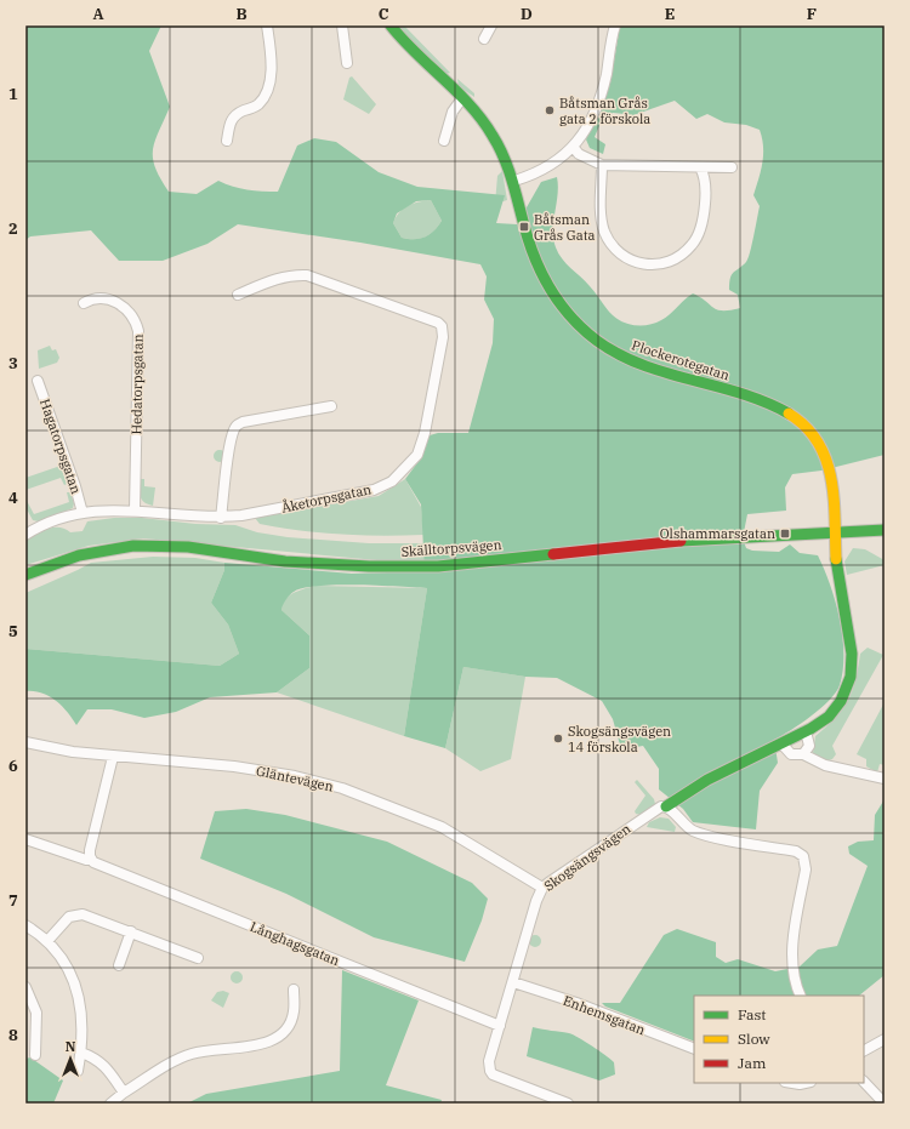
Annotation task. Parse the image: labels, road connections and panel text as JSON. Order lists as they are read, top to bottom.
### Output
{
  "streets": {
    "street": [
      "Plockerotegatan",
      "Hedatorpsgatan",
      "Hagatorpsgatan",
      "Åketorpsgatan",
      "Skälltorpsvägen",
      "Gläntevägen",
      "Skogsängsvägen",
      "Långhagsgatan",
      "Enhemsgatan"
    ]
  },
  "crossings": [
    ["Plockerotegatan", "Skälltorpsvägen"],
    ["Hedatorpsgatan", "Åketorpsgatan"],
    ["Hagatorpsgatan", "Åketorpsgatan"],
    ["Gläntevägen", "Skogsängsvägen"],
    ["Skogsängsvägen", "Långhagsgatan"],
    ["Skogsängsvägen", "Enhemsgatan"]
  ],
  "places": {
    "other": ["Båtsman Grås gata 2 förskola", "Skogsängsvägen 14 förskola"],
    "transit": ["Båtsman Grås Gata", "Olshammarsgatan"]
  },
  "legend": ["Fast", "Slow", "Jam"],
  "north": "top",
  "grid": {
    "columns": [
      "A",
      "B",
      "C",
      "D",
      "E",
      "F"
    ],
    "rows": [
      "1",
      "2",
      "3",
      "4",
      "5",
      "6",
      "7",
      "8"
    ]
  }
}
